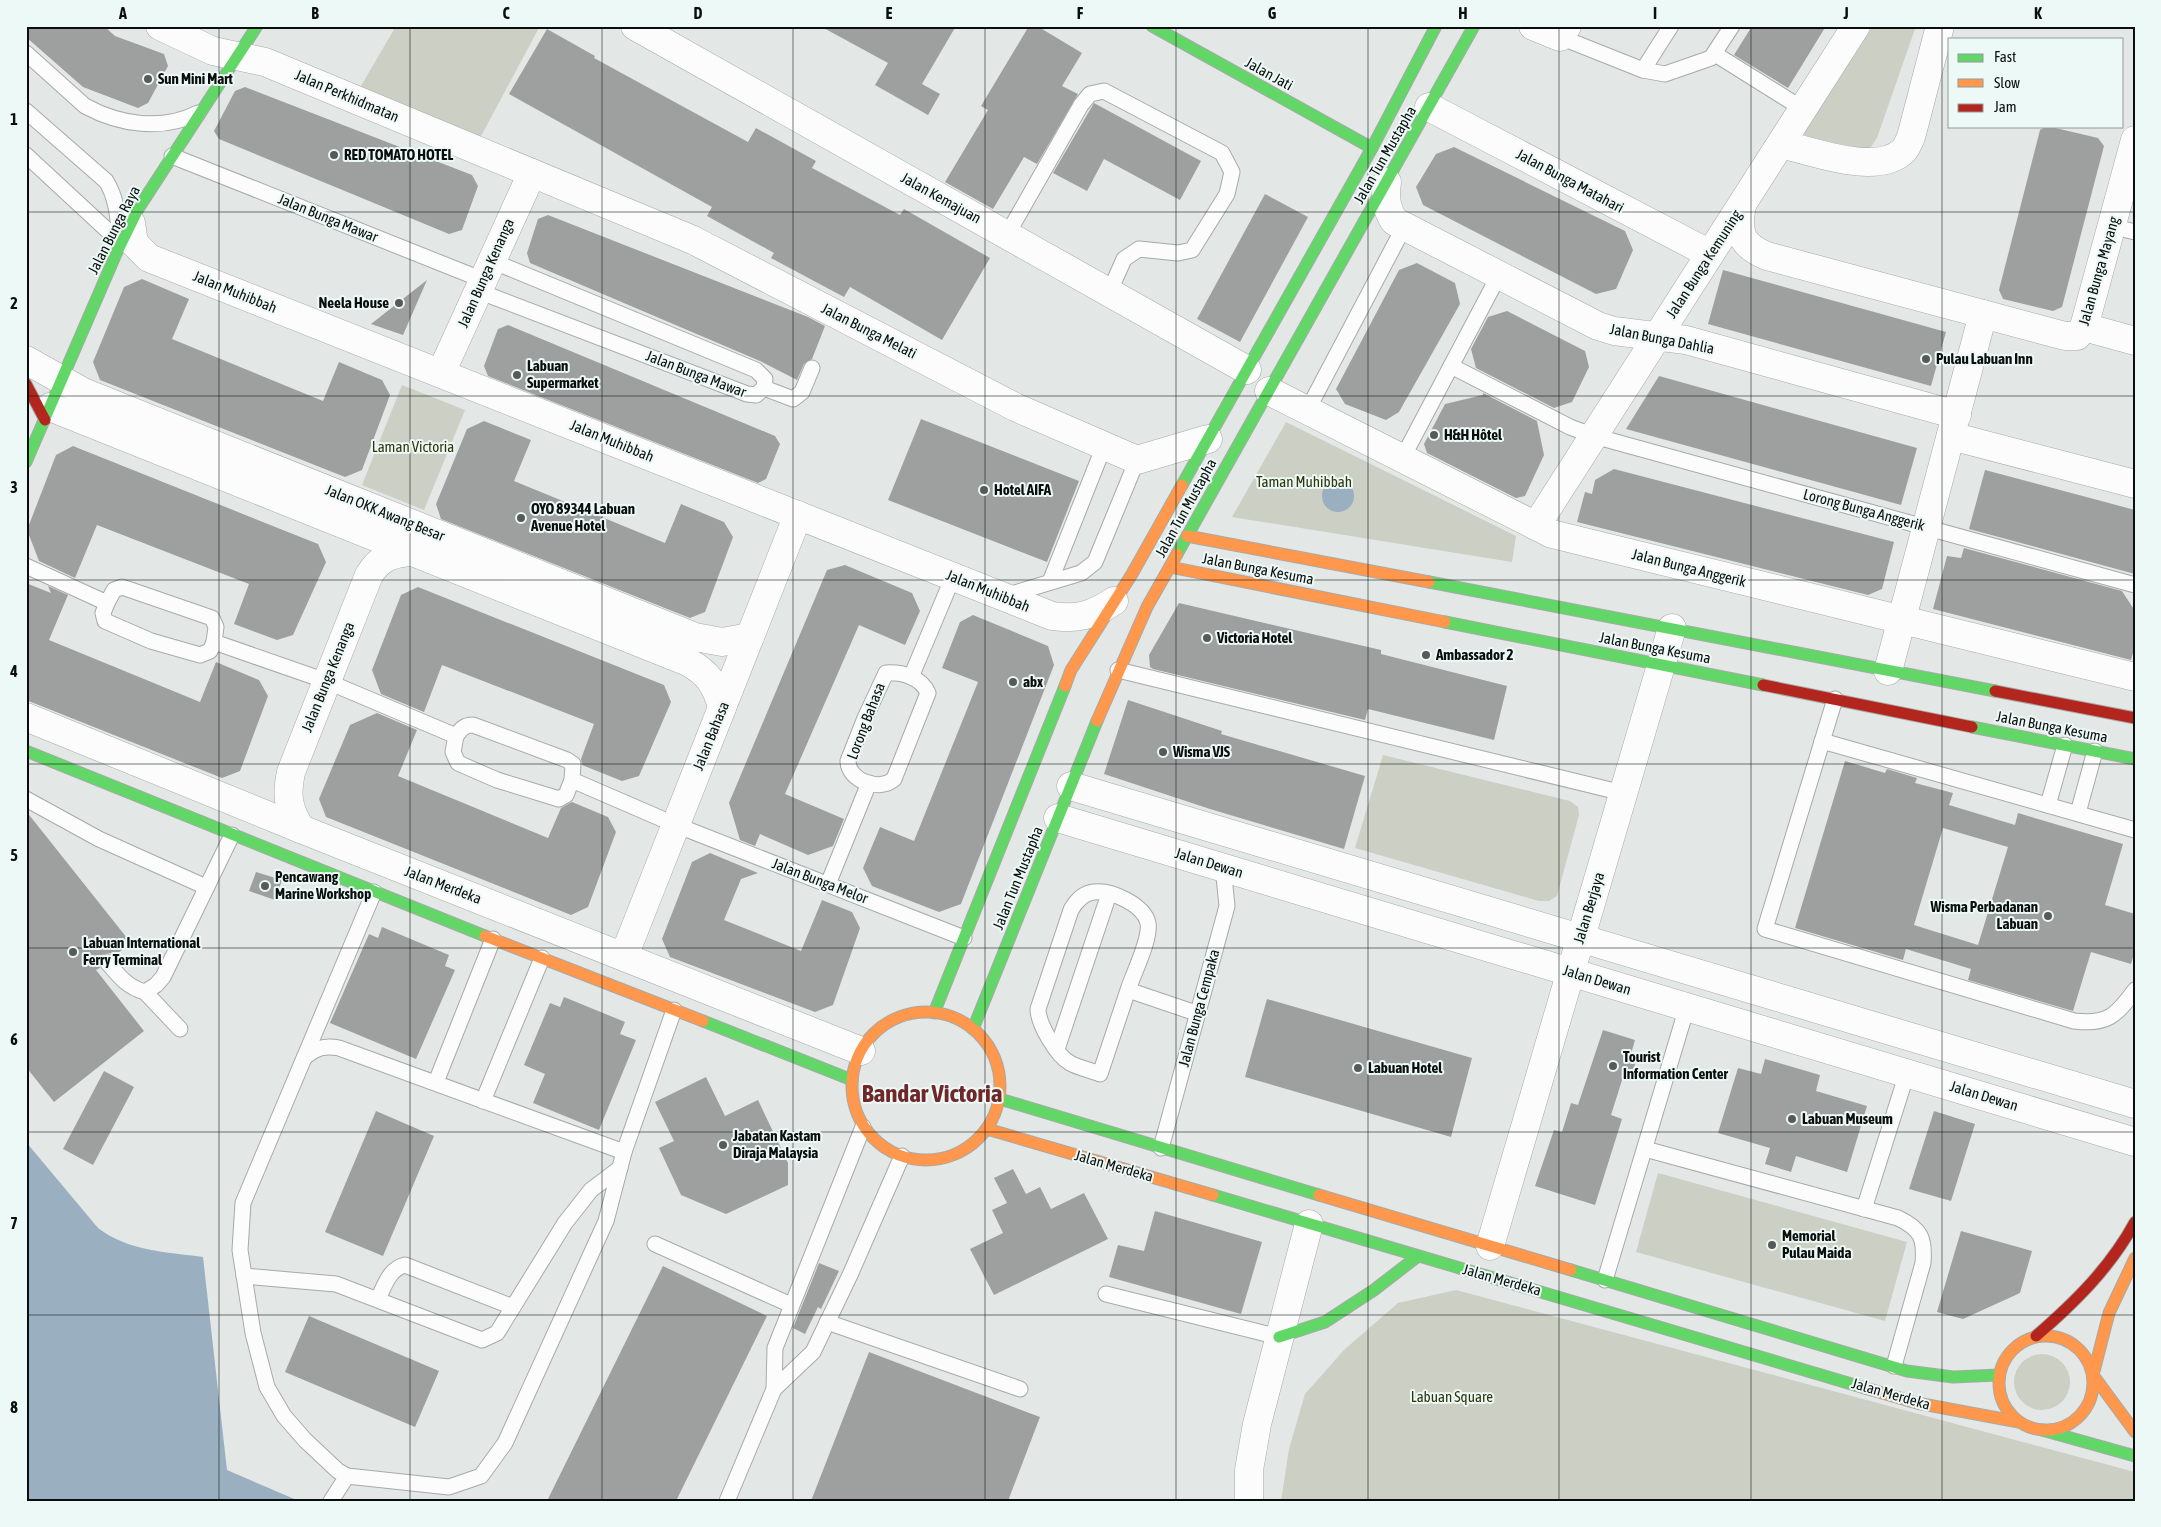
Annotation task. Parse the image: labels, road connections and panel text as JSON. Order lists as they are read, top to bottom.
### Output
{
  "streets": {
    "main road": [
      "Jalan Jati",
      "Jalan Tun Mustapha",
      "Jalan Bunga Raya",
      "Jalan Bunga Kesuma",
      "Jalan Merdeka"
    ],
    "street": [
      "Jalan Perkhidmatan",
      "Jalan Bunga Matahari",
      "Jalan Kemajuan",
      "Jalan Bunga Kemuning",
      "Jalan Bunga Mayang",
      "Jalan Bunga Kenanga",
      "Jalan Muhibbah",
      "Jalan Bunga Melati",
      "Jalan Bunga Dahlia",
      "Jalan OKK Awang Besar",
      "Jalan Bunga Anggerik",
      "Jalan Bahasa",
      "Jalan Dewan",
      "Jalan Berjaya"
    ],
    "lane": [
      "Jalan Bunga Mawar",
      "Lorong Bunga Anggerik",
      "Lorong Bahasa",
      "Jalan Bunga Melor",
      "Jalan Bunga Cempaka"
    ]
  },
  "crossings": [
    ["Jalan Jati", "Jalan Tun Mustapha"],
    ["Jalan Perkhidmatan", "Jalan Bunga Raya"],
    ["Jalan Perkhidmatan", "Jalan Bunga Kenanga"],
    ["Jalan Perkhidmatan", "Jalan Bunga Melati"],
    ["Jalan Tun Mustapha", "Jalan Bunga Matahari"],
    ["Jalan Tun Mustapha", "Jalan Kemajuan"],
    ["Jalan Tun Mustapha", "Jalan Muhibbah"],
    ["Jalan Tun Mustapha", "Jalan Bunga Dahlia"],
    ["Jalan Tun Mustapha", "Jalan Bunga Anggerik"],
    ["Jalan Tun Mustapha", "Jalan Bunga Kesuma"],
    ["Jalan Tun Mustapha", "Jalan Dewan"],
    ["Jalan Tun Mustapha", "Jalan Bunga Melor"],
    ["Jalan Tun Mustapha", "Jalan Merdeka"],
    ["Jalan Bunga Matahari", "Jalan Bunga Kemuning"],
    ["Jalan Bunga Mawar", "Jalan Bunga Raya"],
    ["Jalan Bunga Mawar", "Jalan Bunga Kenanga"],
    ["Jalan Bunga Raya", "Jalan Muhibbah"],
    ["Jalan Bunga Raya", "Jalan OKK Awang Besar"],
    ["Jalan Bunga Kemuning", "Jalan Bunga Dahlia"],
    ["Jalan Bunga Kemuning", "Lorong Bunga Anggerik"],
    ["Jalan Bunga Kemuning", "Jalan Bunga Anggerik"],
    ["Jalan Bunga Kenanga", "Jalan Muhibbah"],
    ["Jalan Bunga Kenanga", "Jalan Bunga Melati"],
    ["Jalan Bunga Kenanga", "Jalan OKK Awang Besar"],
    ["Jalan Bunga Kenanga", "Jalan Merdeka"],
    ["Jalan Muhibbah", "Jalan Bahasa"],
    ["Jalan OKK Awang Besar", "Jalan Bahasa"],
    ["Jalan Bunga Kesuma", "Jalan Berjaya"],
    ["Jalan Bahasa", "Jalan Bunga Melor"],
    ["Jalan Bahasa", "Jalan Merdeka"],
    ["Jalan Dewan", "Jalan Berjaya"],
    ["Jalan Dewan", "Jalan Bunga Cempaka"],
    ["Jalan Merdeka", "Jalan Berjaya"],
    ["Jalan Merdeka", "Jalan Bunga Cempaka"]
  ],
  "districts": ["Bandar Victoria"],
  "parks": ["Laman Victoria", "Taman Muhibbah", "Labuan Square"],
  "places": [
    "Sun Mini Mart",
    "RED TOMATO HOTEL",
    "Neela House",
    "Pulau Labuan Inn",
    "Labuan Supermarket",
    "H&H Hôtel",
    "Hotel AIFA",
    "OYO 89344 Labuan Avenue Hotel",
    "Victoria Hotel",
    "Ambassador 2",
    "abx",
    "Wisma VJS",
    "Pencawang Marine Workshop",
    "Wisma Perbadanan Labuan",
    "Labuan International Ferry Terminal",
    "Tourist Information Center",
    "Labuan Hotel",
    "Labuan Museum",
    "Jabatan Kastam Diraja Malaysia",
    "Memorial Pulau Maida"
  ],
  "legend": ["Fast", "Slow", "Jam"],
  "grid": {
    "columns": [
      "A",
      "B",
      "C",
      "D",
      "E",
      "F",
      "G",
      "H",
      "I",
      "J",
      "K"
    ],
    "rows": [
      "1",
      "2",
      "3",
      "4",
      "5",
      "6",
      "7",
      "8"
    ]
  }
}
